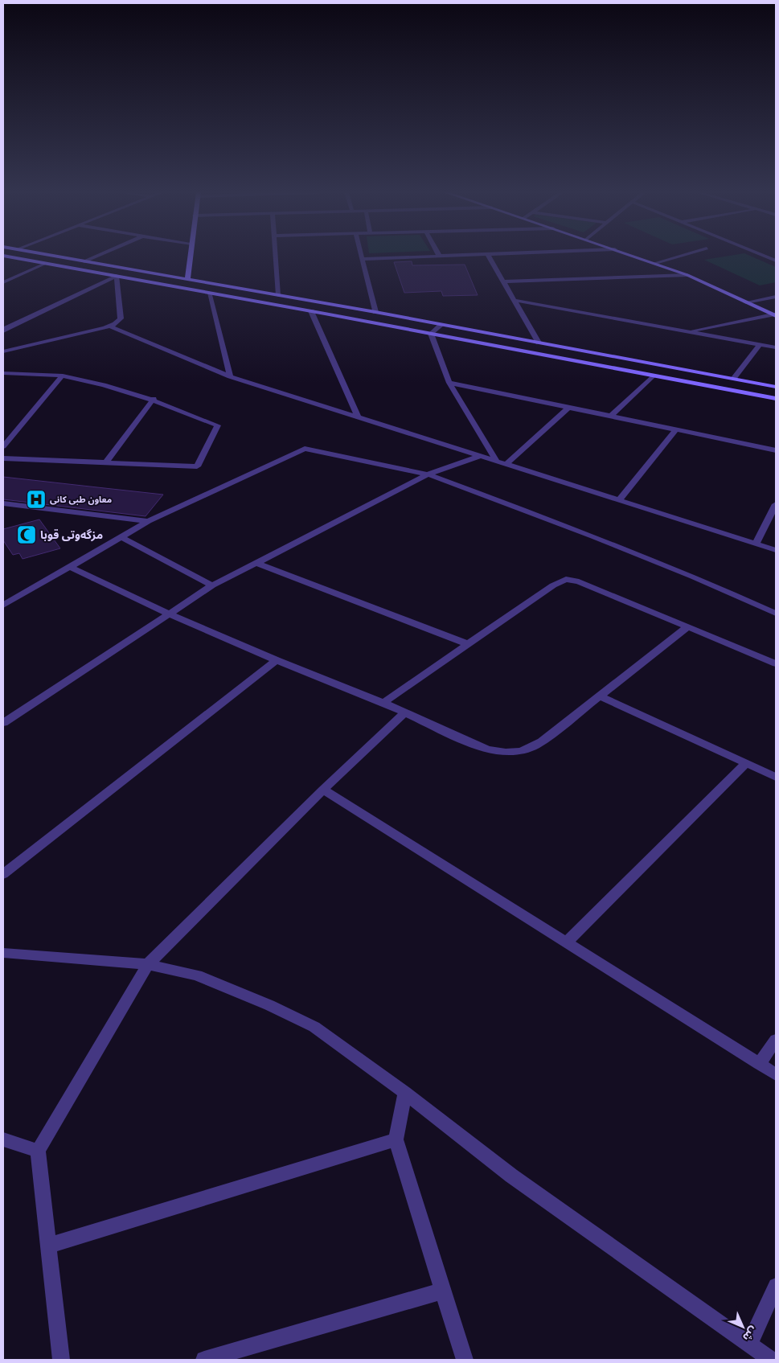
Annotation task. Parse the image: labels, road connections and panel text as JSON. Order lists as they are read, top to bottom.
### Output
{
  "places": {
    "hospital": ["معاون طبی کانی"],
    "mosque": ["مزگەوتی قوبا"]
  },
  "north": "bottom right"
}
